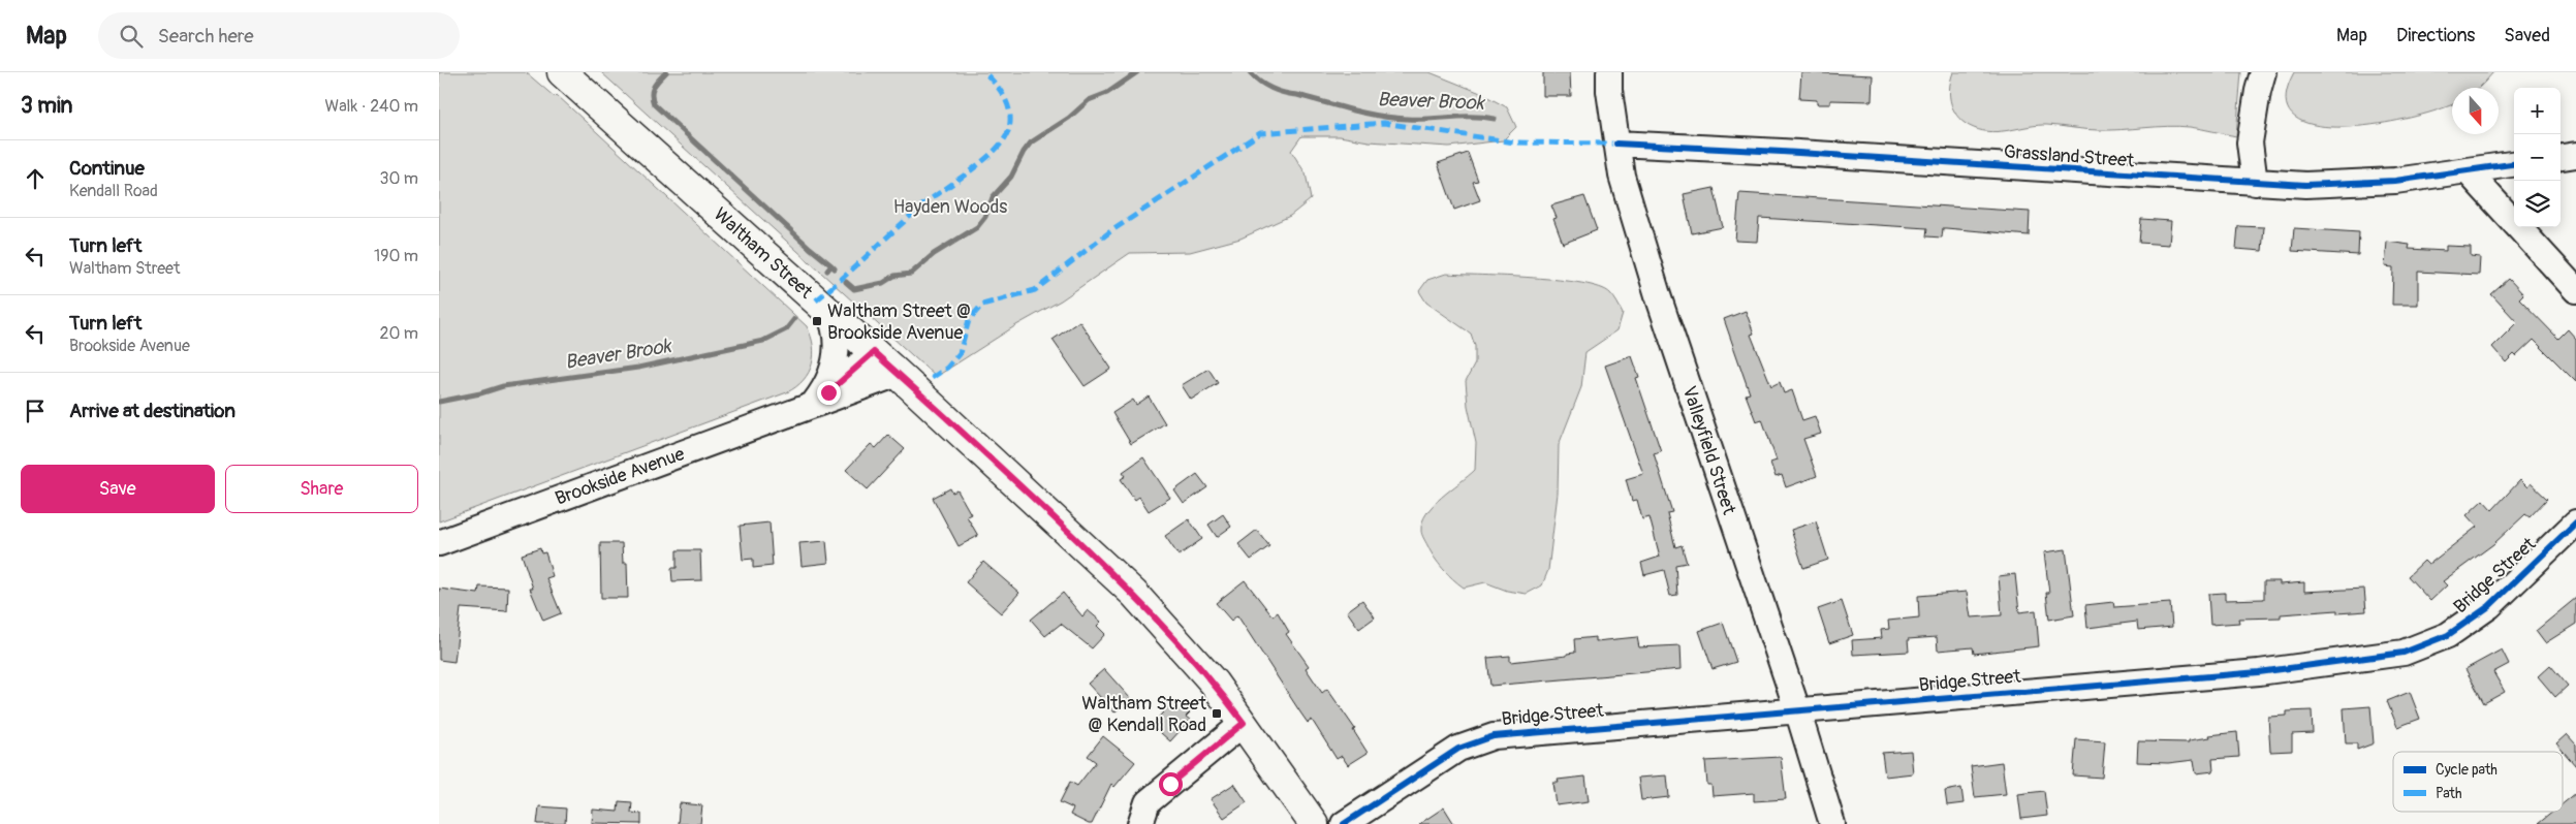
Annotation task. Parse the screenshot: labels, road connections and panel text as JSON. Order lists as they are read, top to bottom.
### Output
{
  "streets": {
    "main road": ["Waltham Street"],
    "street": [
      "Grassland Street",
      "Valleyfield Street",
      "Brookside Avenue",
      "Bridge Street"
    ]
  },
  "crossings": [
    ["Grassland Street", "Valleyfield Street"],
    ["Waltham Street", "Brookside Avenue"],
    ["Valleyfield Street", "Bridge Street"]
  ],
  "water": ["Beaver Brook"],
  "parks": ["Hayden Woods"],
  "places": {
    "transit": ["Waltham Street @ Brookside Avenue", "Waltham Street @ Kendall Road"]
  },
  "legend": ["Cycle path", "Path"],
  "north": "bottom",
  "page": {
    "header": "Map",
    "search": "Search here",
    "nav": ["Map", "Directions", "Saved"],
    "heading": ["3 min", "Walk · 240 m"],
    "map_buttons": ["+", "−"],
    "list": [
      ["Continue", "Kendall Road", "30 m"],
      ["Turn left", "Waltham Street", "190 m"],
      ["Turn left", "Brookside Avenue", "20 m"],
      "Arrive at destination"
    ],
    "buttons": ["Save", "Share"]
  }
}
